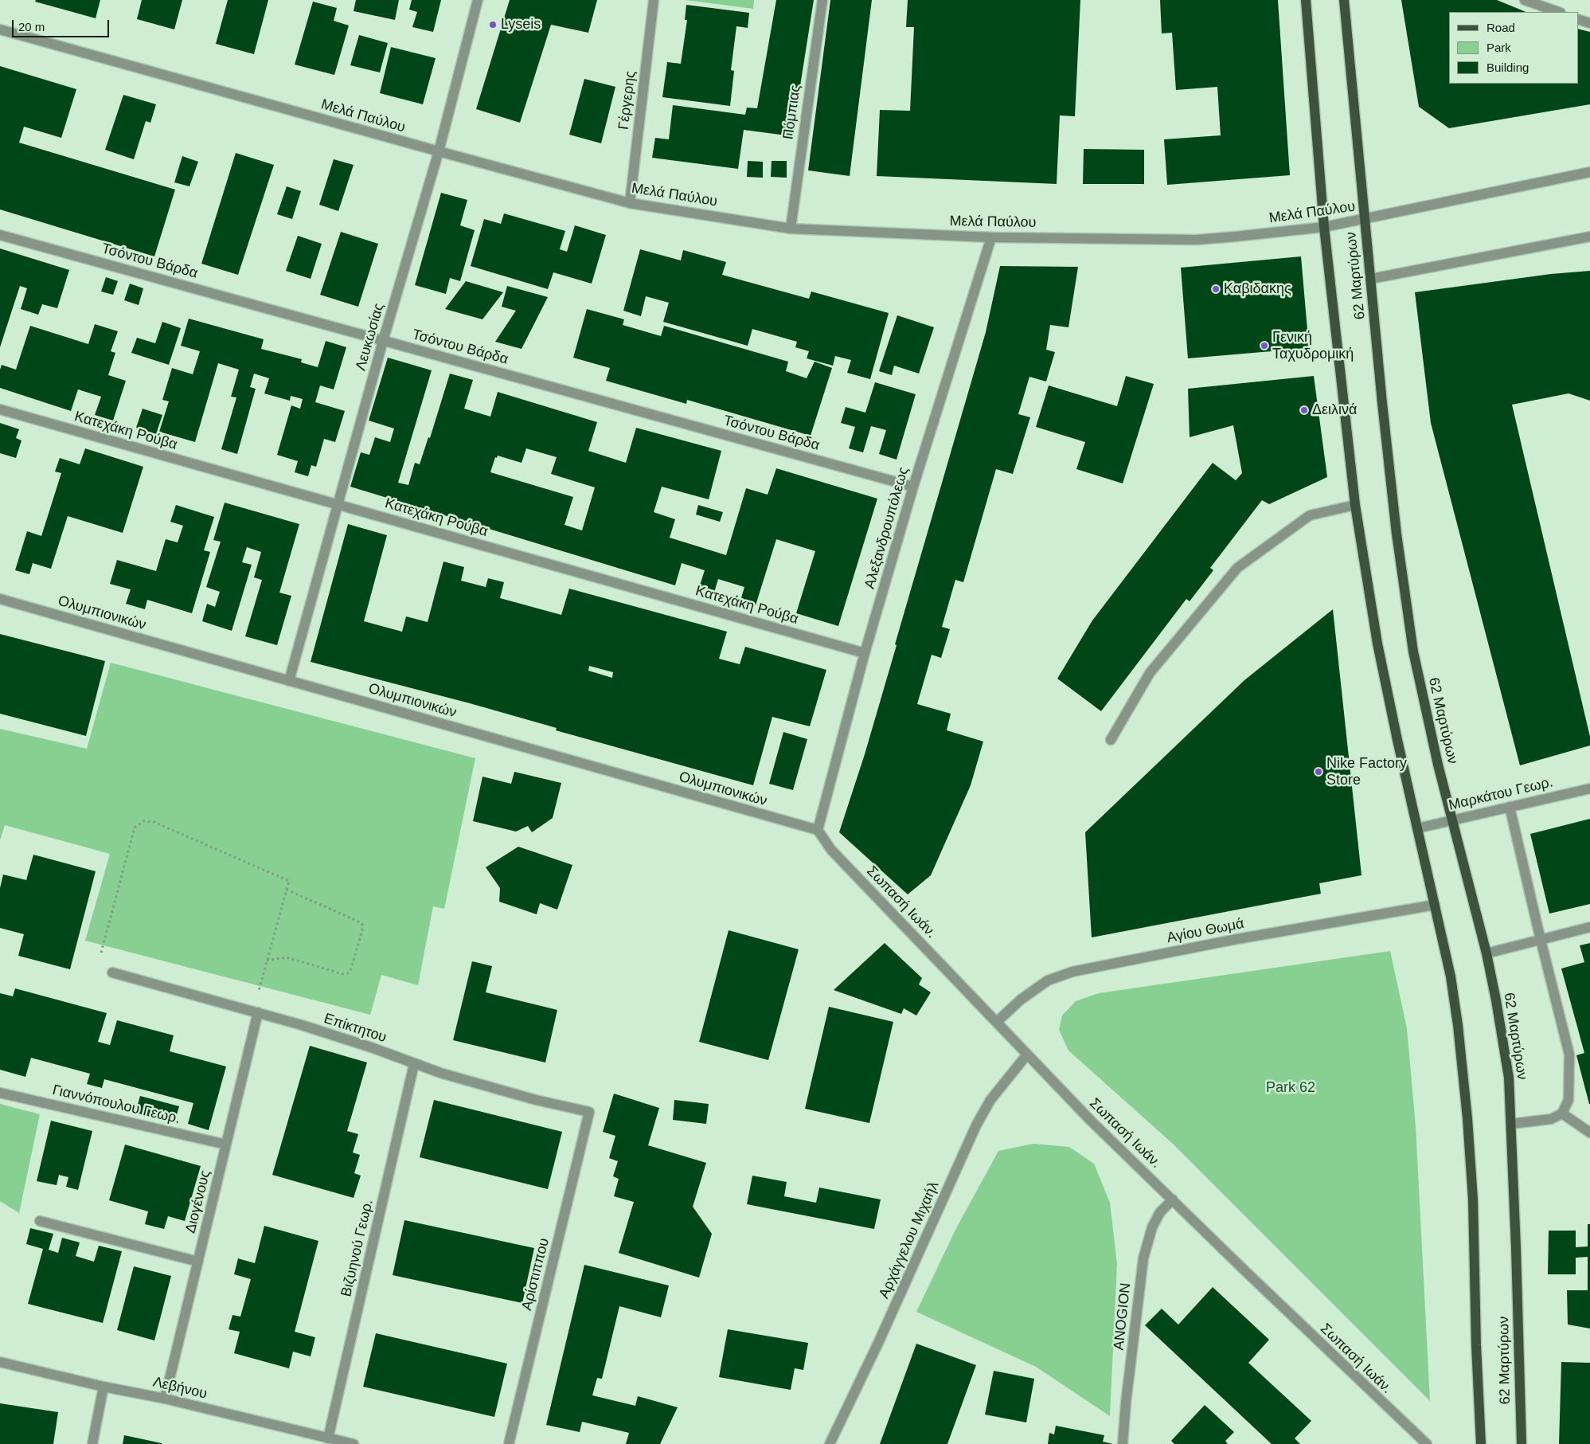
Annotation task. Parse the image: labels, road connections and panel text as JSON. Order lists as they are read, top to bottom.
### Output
{
  "streets": {
    "main road": ["62 Μαρτύρων"],
    "street": [
      "Γέργερης",
      "Πόμπιας",
      "Μελά Παύλου",
      "Τσόντου Βάρδα",
      "Λευκωσίας",
      "Κατεχάκη Ρούβα",
      "Αλεξανδρουπόλεως",
      "Ολυμπιονικών",
      "Μαρκάτου Γεωρ.",
      "Σωπασή Ιωάν.",
      "Αγίου Θωμά",
      "Επίκτητου",
      "Γιαννόπουλου Γεωρ.",
      "Διογένους",
      "Αρχάγγελου Μιχαήλ",
      "Βιζυηνού Γεωρ.",
      "Αρίστιππου",
      "ANOGION",
      "Λεβήνου"
    ]
  },
  "crossings": [
    ["Γέργερης", "Μελά Παύλου"],
    ["Πόμπιας", "Μελά Παύλου"],
    ["Μελά Παύλου", "62 Μαρτύρων"],
    ["Μελά Παύλου", "Λευκωσίας"],
    ["Μελά Παύλου", "Αλεξανδρουπόλεως"],
    ["Τσόντου Βάρδα", "Λευκωσίας"],
    ["Τσόντου Βάρδα", "Αλεξανδρουπόλεως"],
    ["62 Μαρτύρων", "Μαρκάτου Γεωρ."],
    ["62 Μαρτύρων", "Αγίου Θωμά"],
    ["Λευκωσίας", "Κατεχάκη Ρούβα"],
    ["Λευκωσίας", "Ολυμπιονικών"],
    ["Κατεχάκη Ρούβα", "Αλεξανδρουπόλεως"],
    ["Αλεξανδρουπόλεως", "Ολυμπιονικών"],
    ["Αλεξανδρουπόλεως", "Σωπασή Ιωάν."],
    ["Ολυμπιονικών", "Σωπασή Ιωάν."],
    ["Σωπασή Ιωάν.", "Αγίου Θωμά"],
    ["Σωπασή Ιωάν.", "Αρχάγγελου Μιχαήλ"],
    ["Σωπασή Ιωάν.", "ANOGION"],
    ["Επίκτητου", "Διογένους"],
    ["Επίκτητου", "Βιζυηνού Γεωρ."],
    ["Επίκτητου", "Αρίστιππου"],
    ["Γιαννόπουλου Γεωρ.", "Διογένους"],
    ["Διογένους", "Λεβήνου"],
    ["Βιζυηνού Γεωρ.", "Λεβήνου"]
  ],
  "parks": ["Park 62"],
  "places": [
    "Lyseis",
    "Καβιδακης",
    "Γενική Ταχυδρομική",
    "Δειλινά",
    "Nike Factory Store"
  ],
  "legend": ["Road", "Park", "Building"],
  "scale_bar": "20 m"
}
